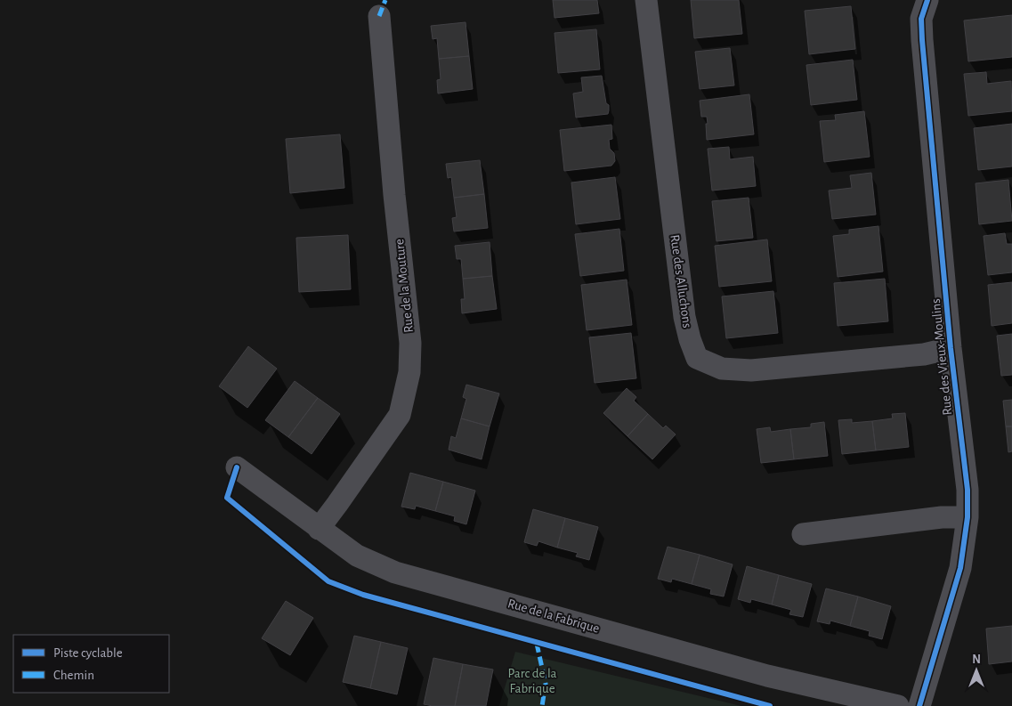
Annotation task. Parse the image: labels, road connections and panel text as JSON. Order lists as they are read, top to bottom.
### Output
{
  "streets": {
    "street": [
      "Rue des Alluchons",
      "Rue de la Mouture",
      "Rue des Vieux-Moulins",
      "Rue de la Fabrique"
    ]
  },
  "crossings": [
    ["Rue des Alluchons", "Rue des Vieux-Moulins"],
    ["Rue de la Mouture", "Rue de la Fabrique"]
  ],
  "parks": ["Parc de la Fabrique"],
  "legend": ["Piste cyclable", "Chemin"],
  "north": "top"
}
